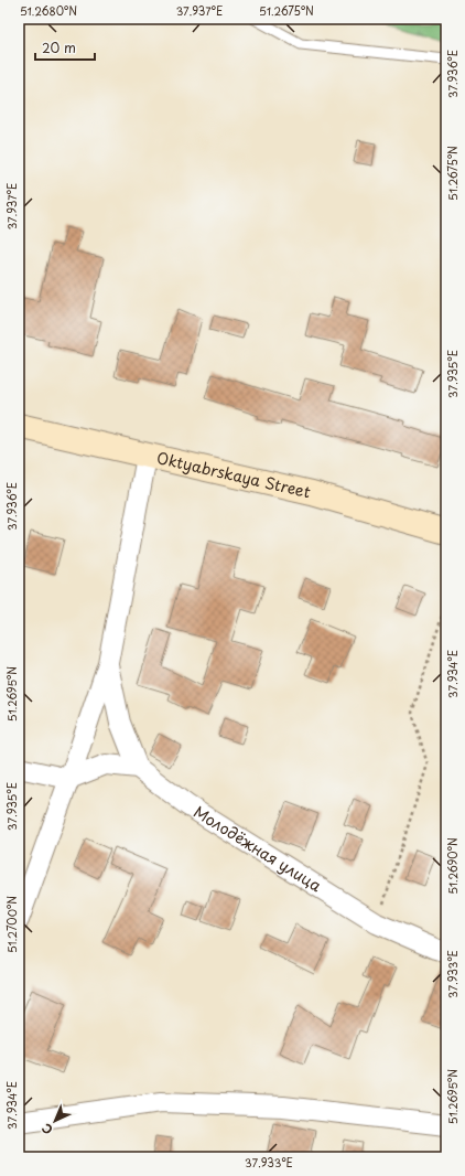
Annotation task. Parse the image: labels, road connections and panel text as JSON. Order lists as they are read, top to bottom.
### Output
{
  "streets": {
    "street": ["Oktyabrskaya Street", "Молодёжная улица"]
  },
  "scale_bar": "20 m",
  "north": "bottom left",
  "coordinates": [
    "51.2680°N",
    "37.937°E",
    "51.2675°N",
    "37.936°E",
    "37.935°E",
    "37.934°E",
    "51.2695°N",
    "51.2690°N",
    "51.2700°N",
    "37.933°E"
  ]
}
